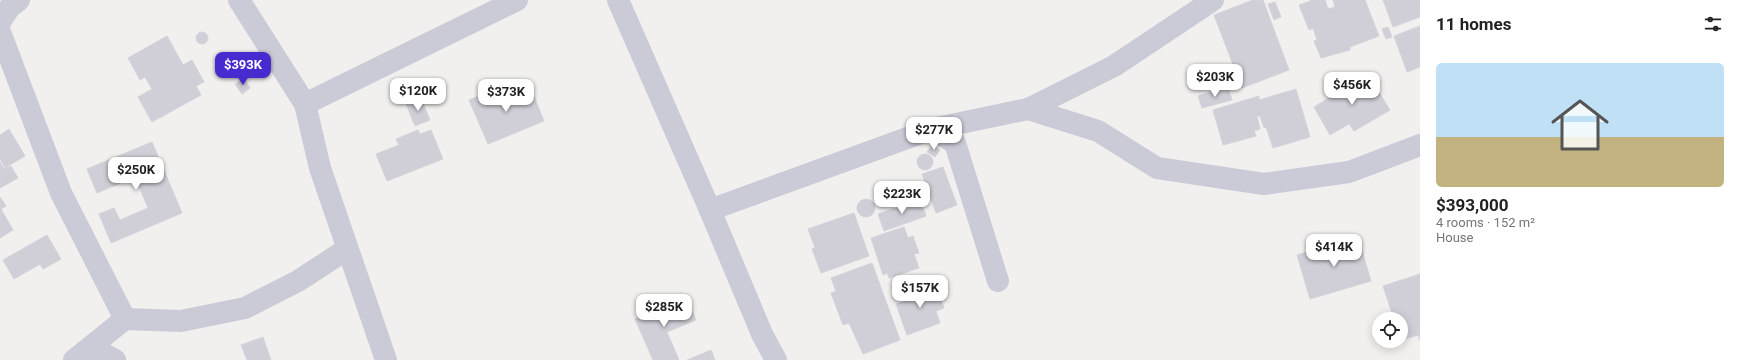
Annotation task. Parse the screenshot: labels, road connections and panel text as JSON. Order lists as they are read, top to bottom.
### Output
{
  "page": {
    "heading": "11 homes",
    "list": [
      {
        "name": "$393,000",
        "note": "4 rooms · 152 m² · House"
      }
    ],
    "price": [
      "$393K",
      "$203K",
      "$456K",
      "$120K",
      "$373K",
      "$277K",
      "$250K",
      "$223K",
      "$414K",
      "$157K",
      "$285K"
    ]
  }
}
